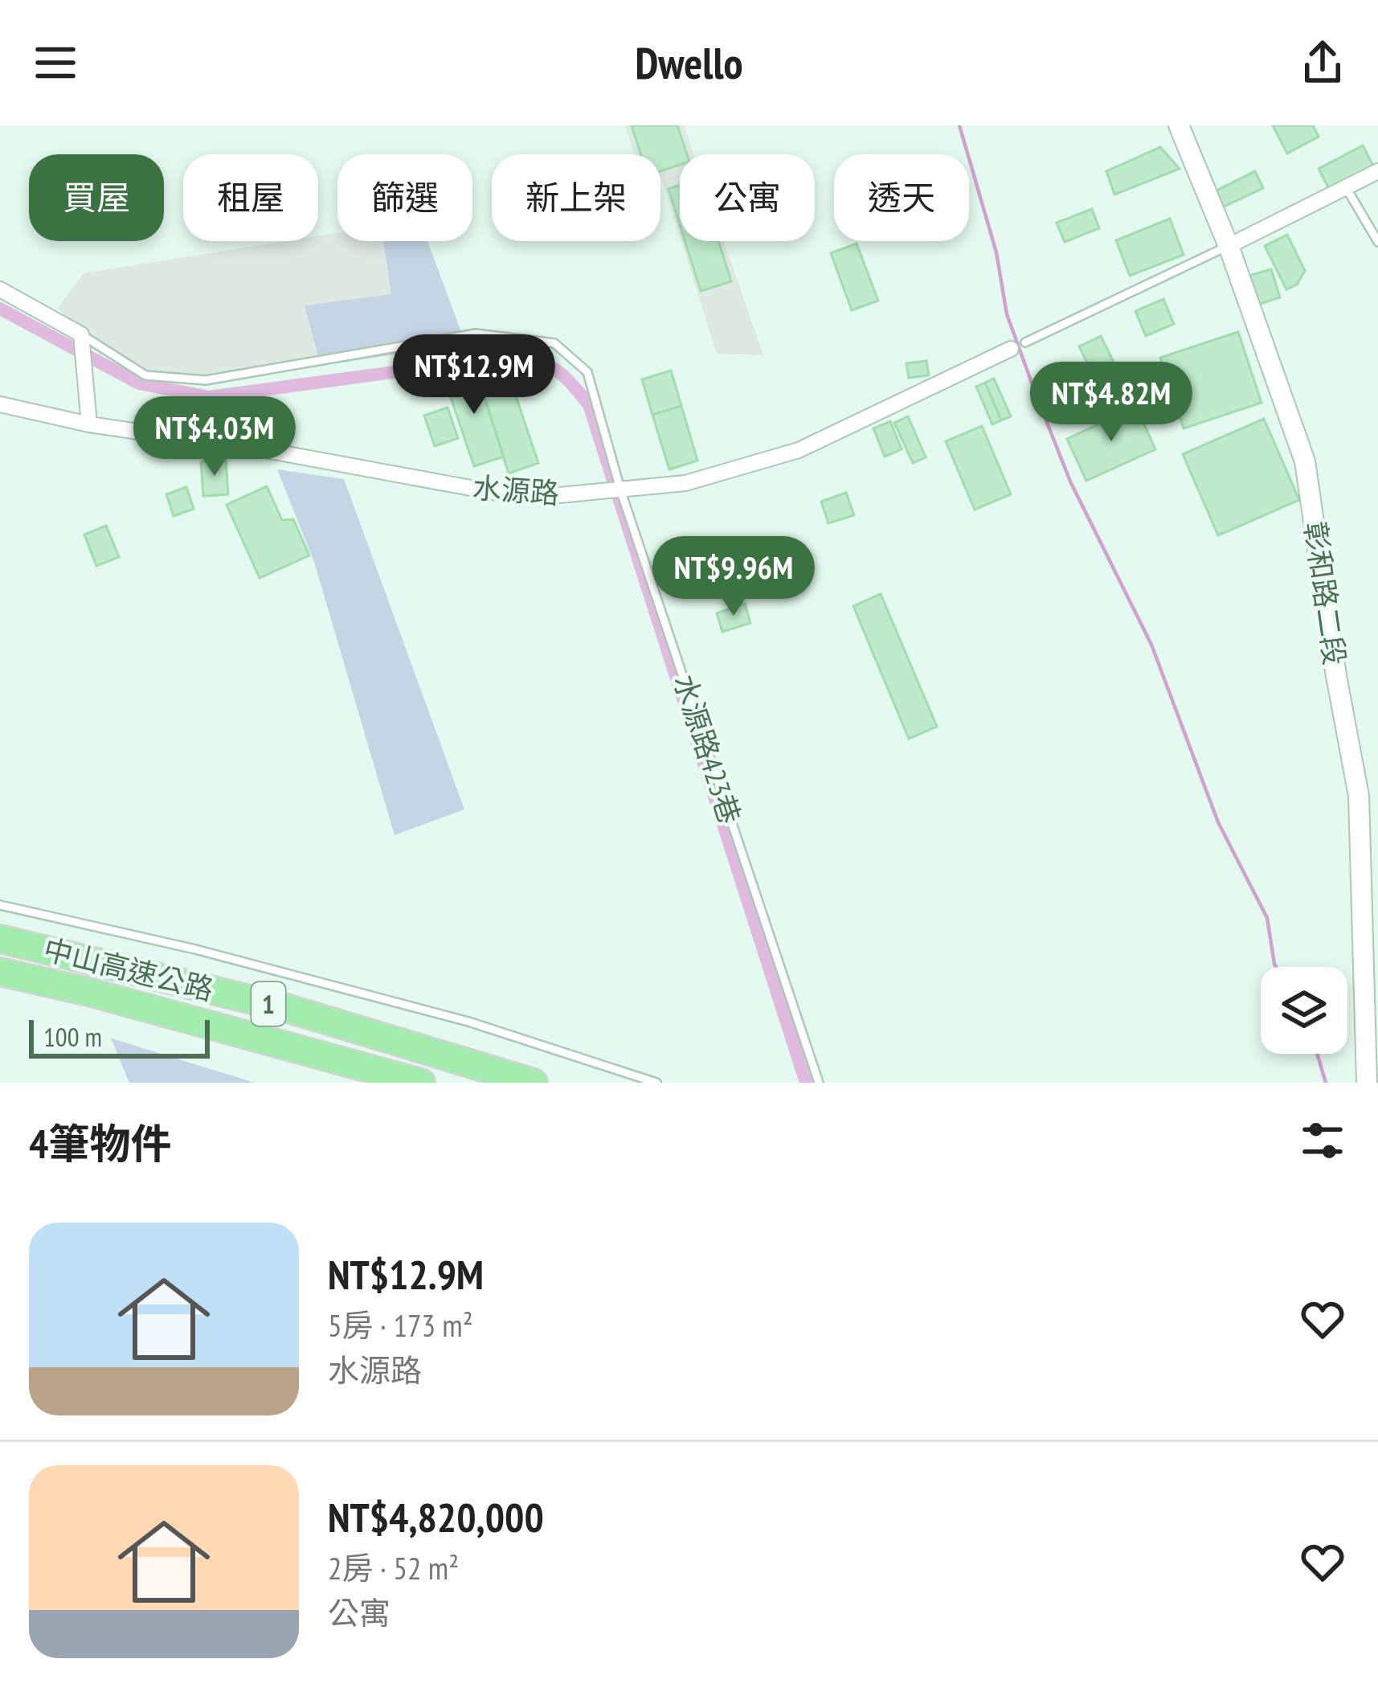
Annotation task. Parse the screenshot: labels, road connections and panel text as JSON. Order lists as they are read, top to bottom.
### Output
{
  "streets": {
    "highway": ["中山高速公路", "1"],
    "street": ["水源路", "彰和路二段"],
    "lane": ["水源路423巷"]
  },
  "crossings": [
    ["水源路", "彰和路二段"],
    ["水源路", "水源路423巷"]
  ],
  "scale_bar": "100 m",
  "page": {
    "header": "Dwello",
    "chip": [
      "買屋",
      "租屋",
      "篩選",
      "新上架",
      "公寓",
      "透天"
    ],
    "price": [
      "NT$12.9M",
      "NT$4.82M",
      "NT$4.03M",
      "NT$9.96M"
    ],
    "scale": "100 m",
    "heading": "4筆物件",
    "list": [
      {
        "name": "NT$12.9M",
        "note": "5房 · 173 m² · 水源路"
      },
      {
        "name": "NT$4,820,000",
        "note": "2房 · 52 m² · 公寓"
      }
    ]
  }
}
